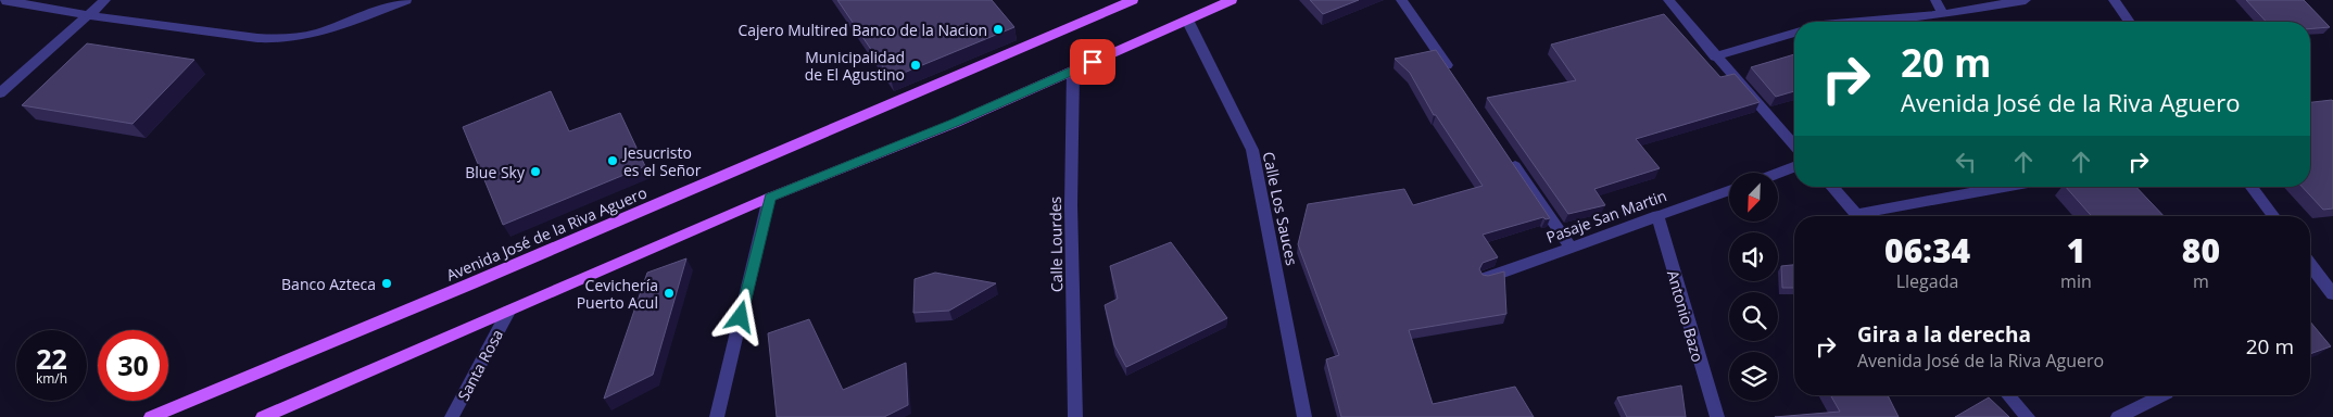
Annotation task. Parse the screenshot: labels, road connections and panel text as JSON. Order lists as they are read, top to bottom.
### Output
{
  "streets": {
    "main road": ["Avenida José de la Riva Aguero"],
    "street": [
      "Calle Los Sauces",
      "Pasaje San Martin",
      "Calle Lourdes",
      "Antonio Bazo",
      "Santa Rosa"
    ]
  },
  "crossings": [
    ["Pasaje San Martin", "Antonio Bazo"]
  ],
  "places": [
    "Cajero Multired Banco de la Nacion",
    "Municipalidad de El Agustino",
    "Jesucristo es el Señor",
    "Blue Sky",
    "Banco Azteca",
    "Cevichería Puerto Acul"
  ],
  "north": "bottom left",
  "page": {
    "turn": ["20 m", "Avenida José de la Riva Aguero"],
    "eta": [
      "06:34",
      "Llegada",
      "1",
      "min",
      "80",
      "m"
    ],
    "list": [
      {
        "name": "Gira a la derecha",
        "note": "Avenida José de la Riva Aguero",
        "value": "20 m"
      }
    ],
    "speed": "22 km/h",
    "limit": "30"
  }
}
